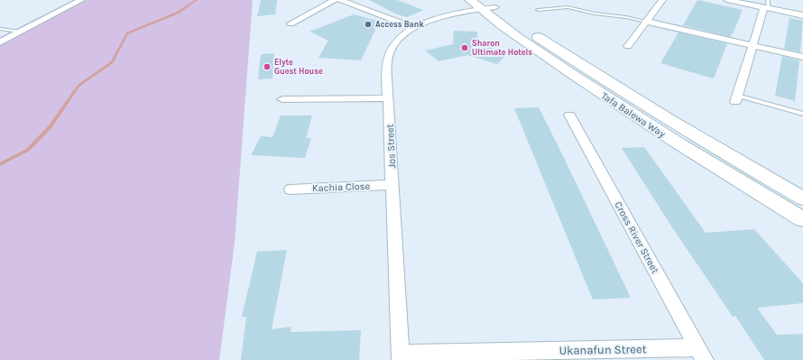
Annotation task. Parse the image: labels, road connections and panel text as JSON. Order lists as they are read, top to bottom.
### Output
{
  "streets": {
    "main road": ["Tafa Balewa Way"],
    "street": [
      "Jos Street",
      "Kachia Close",
      "Cross River Street",
      "Ukanafun Street"
    ]
  },
  "crossings": [
    ["Tafa Balewa Way", "Jos Street"],
    ["Jos Street", "Kachia Close"],
    ["Jos Street", "Ukanafun Street"],
    ["Cross River Street", "Ukanafun Street"]
  ],
  "places": ["Access Bank", "Sharon Ultimate Hotels", "Elyte Guest House"]
}
